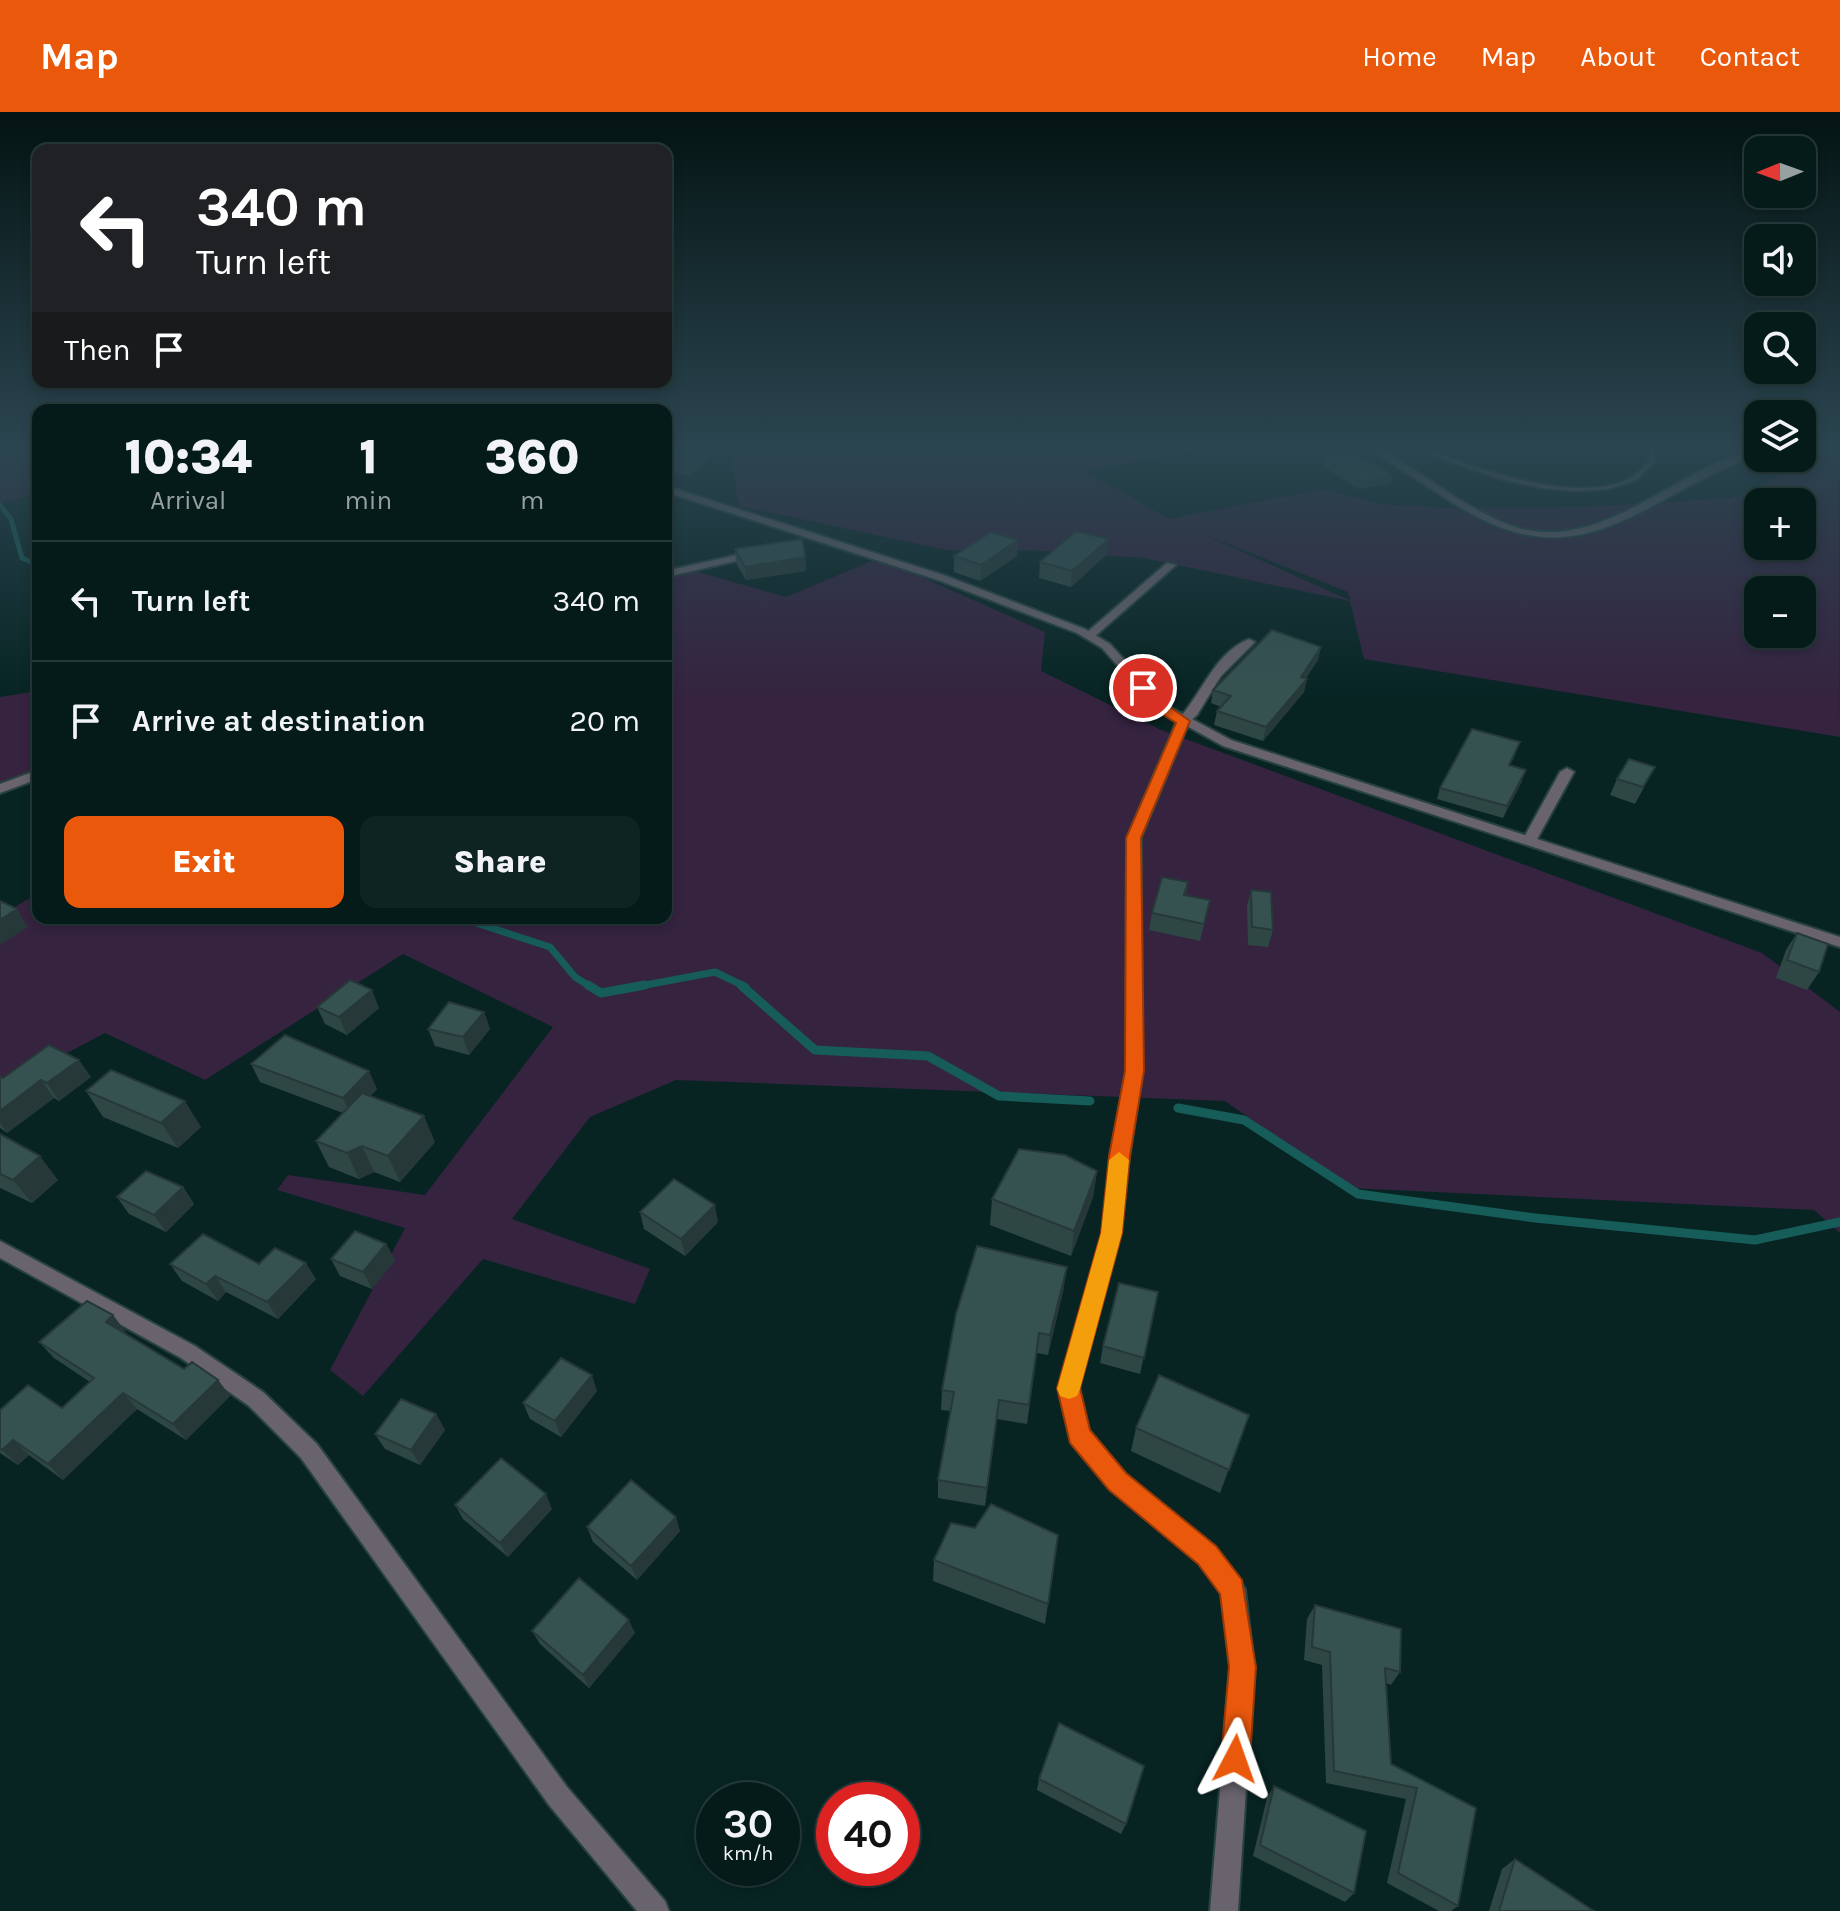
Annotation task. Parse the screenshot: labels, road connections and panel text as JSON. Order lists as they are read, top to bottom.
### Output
{
  "north": "left",
  "page": {
    "header": "Map",
    "nav": [
      "Home",
      "Map",
      "About",
      "Contact"
    ],
    "map_buttons": ["+", "−"],
    "turn": ["340 m", "Turn left"],
    "then": "Then",
    "eta": [
      "10:34",
      "Arrival",
      "1",
      "min",
      "360",
      "m"
    ],
    "list": [
      {
        "name": "Turn left",
        "value": "340 m"
      },
      {
        "name": "Arrive at destination",
        "value": "20 m"
      }
    ],
    "buttons": ["Exit", "Share"],
    "speed": "30 km/h",
    "limit": "40"
  }
}
